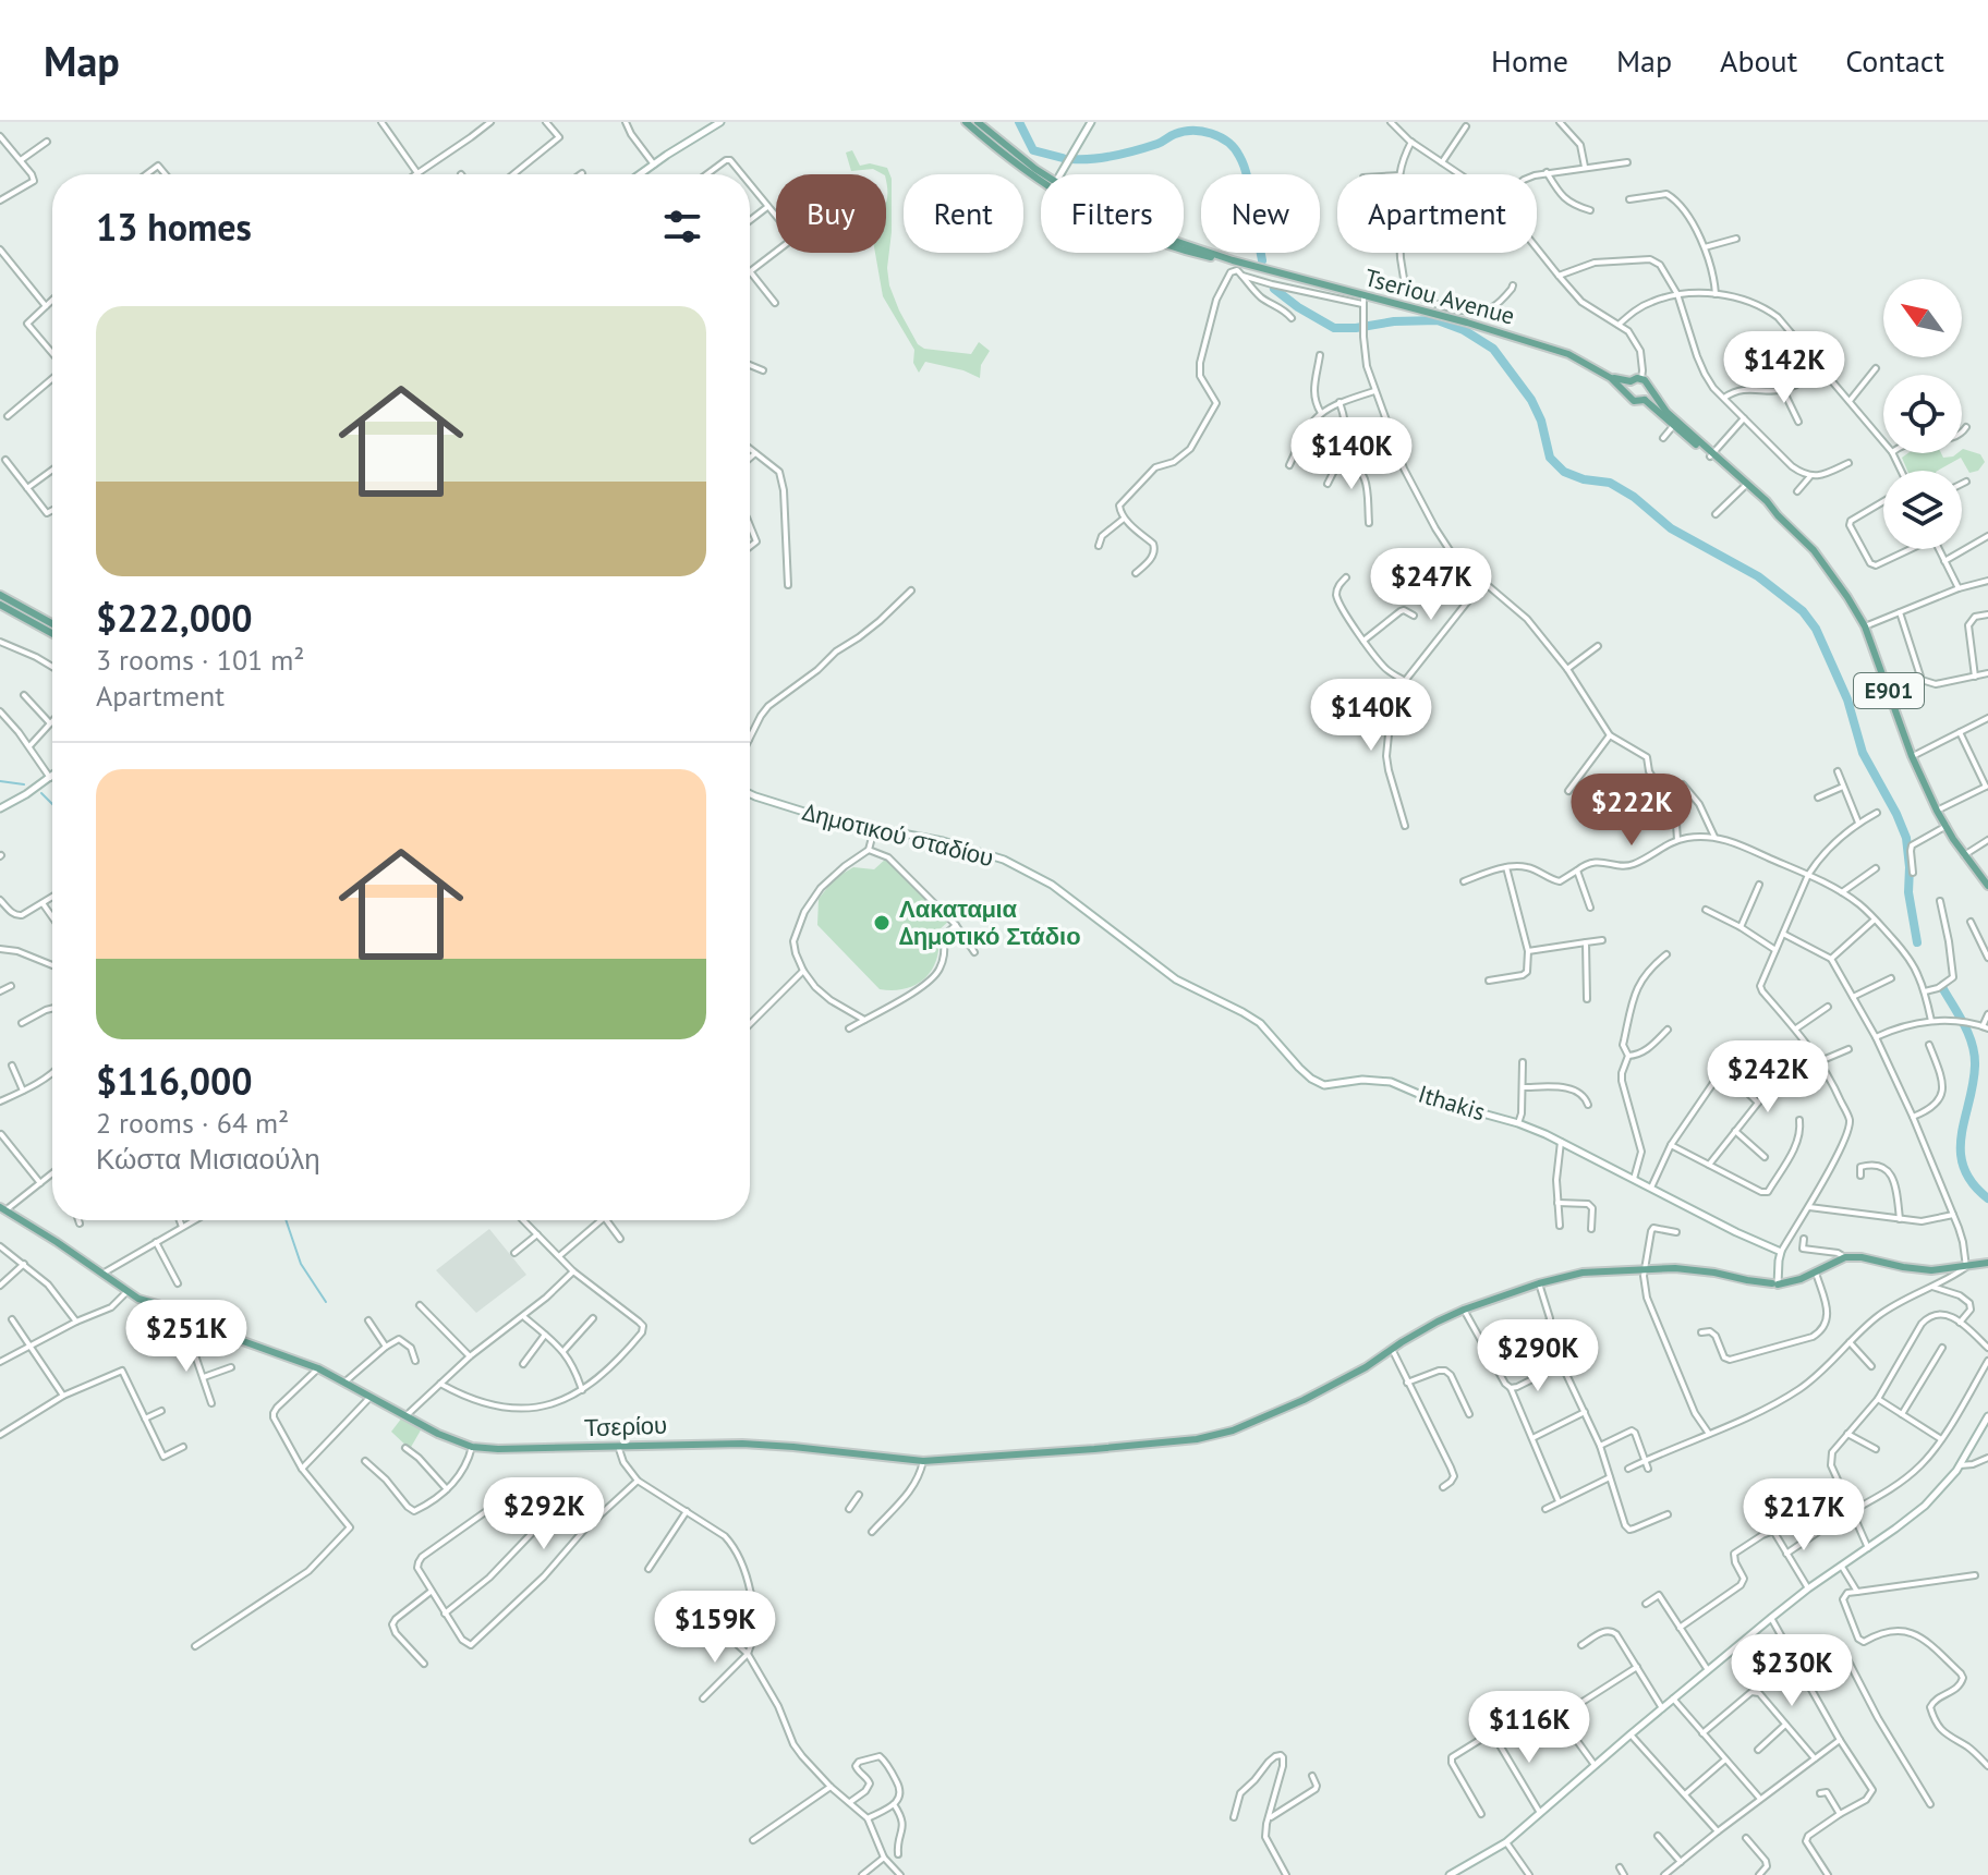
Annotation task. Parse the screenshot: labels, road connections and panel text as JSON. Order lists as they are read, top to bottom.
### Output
{
  "streets": {
    "main road": [
      "Tseriou Avenue",
      "E901",
      "Δημοτικού σταδίου",
      "Ithakis",
      "Τσερίου"
    ]
  },
  "crossings": [
    ["Tseriou Avenue", "E901"],
    ["Δημοτικού σταδίου", "Ithakis"]
  ],
  "places": ["Λακαταμια Δημοτικό Στάδιο"],
  "north": "top left",
  "page": {
    "header": "Map",
    "nav": [
      "Home",
      "Map",
      "About",
      "Contact"
    ],
    "chip": [
      "Buy",
      "Rent",
      "Filters",
      "New",
      "Apartment"
    ],
    "heading": "13 homes",
    "list": [
      {
        "name": "$222,000",
        "note": "3 rooms · 101 m² · Apartment"
      },
      {
        "name": "$116,000",
        "note": "2 rooms · 64 m² · Κώστα Μισιαούλη"
      }
    ],
    "price": [
      "$142K",
      "$140K",
      "$247K",
      "$140K",
      "$222K",
      "$242K",
      "$251K",
      "$290K",
      "$292K",
      "$217K",
      "$159K",
      "$230K",
      "$116K"
    ]
  }
}
